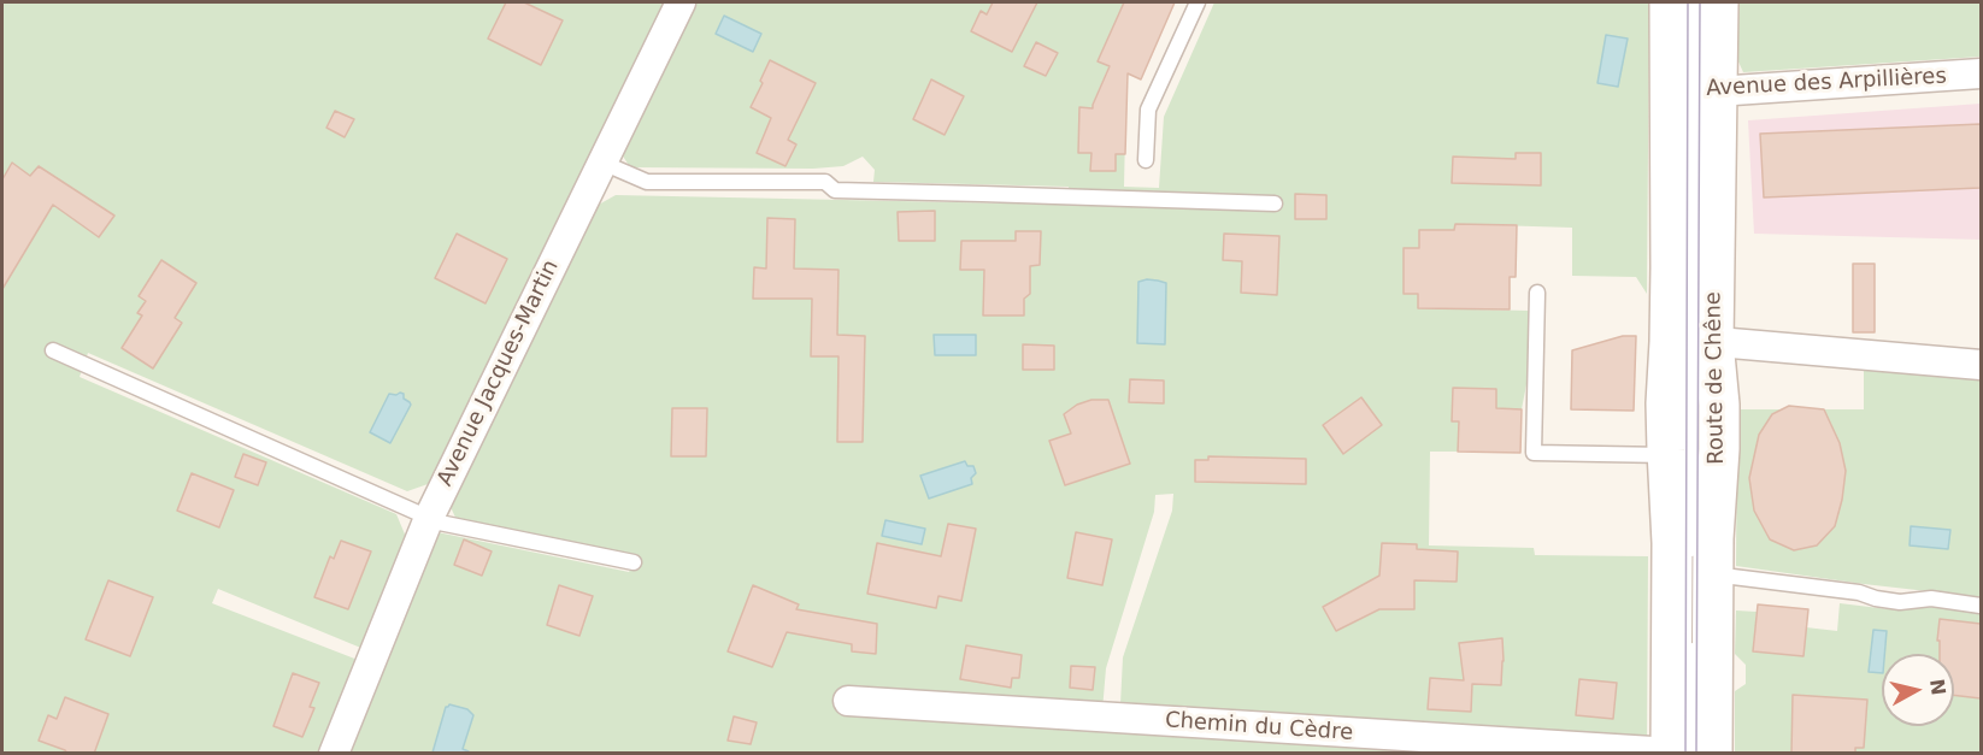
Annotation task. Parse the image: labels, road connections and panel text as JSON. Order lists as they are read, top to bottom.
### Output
{
  "streets": {
    "main road": ["Route de Chêne"],
    "street": ["Avenue des Arpillières", "Avenue Jacques-Martin", "Chemin du Cèdre"]
  },
  "crossings": [
    ["Avenue des Arpillières", "Route de Chêne"],
    ["Route de Chêne", "Chemin du Cèdre"]
  ],
  "north": "right"
}
